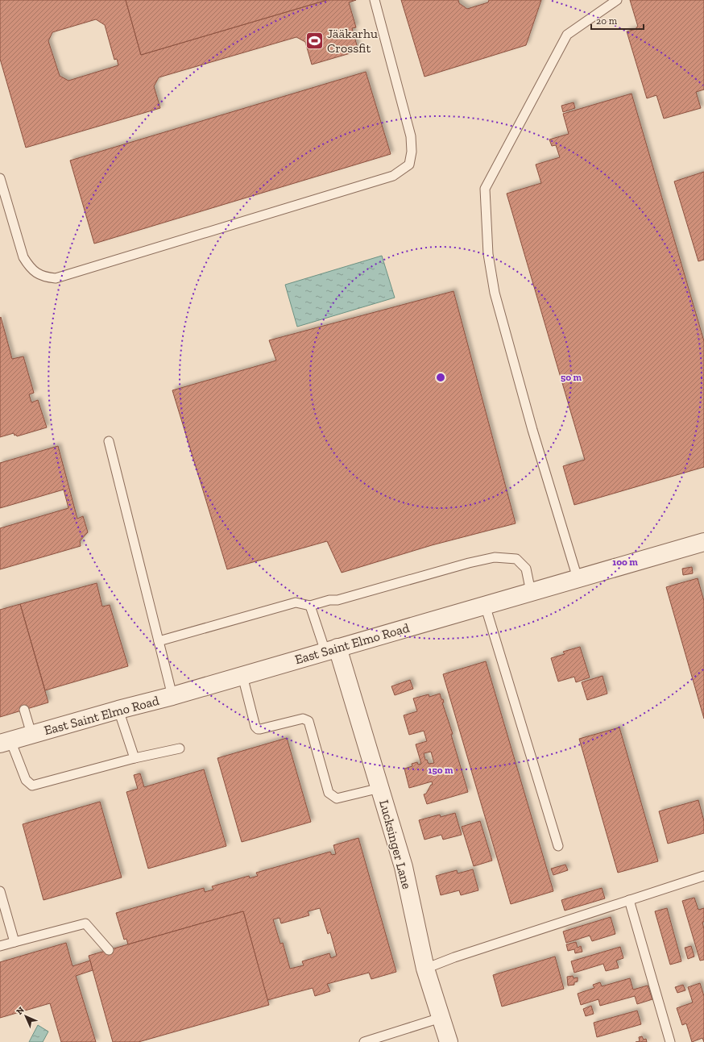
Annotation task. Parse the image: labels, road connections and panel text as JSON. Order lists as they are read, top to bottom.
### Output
{
  "streets": {
    "street": ["East Saint Elmo Road", "Lucksinger Lane"]
  },
  "crossings": [
    ["East Saint Elmo Road", "Lucksinger Lane"]
  ],
  "places": {
    "sports": ["Jääkarhu Crossfit"]
  },
  "scale_bar": "20 m",
  "north": "top left",
  "rings": ["50 m", "100 m", "150 m"]
}
